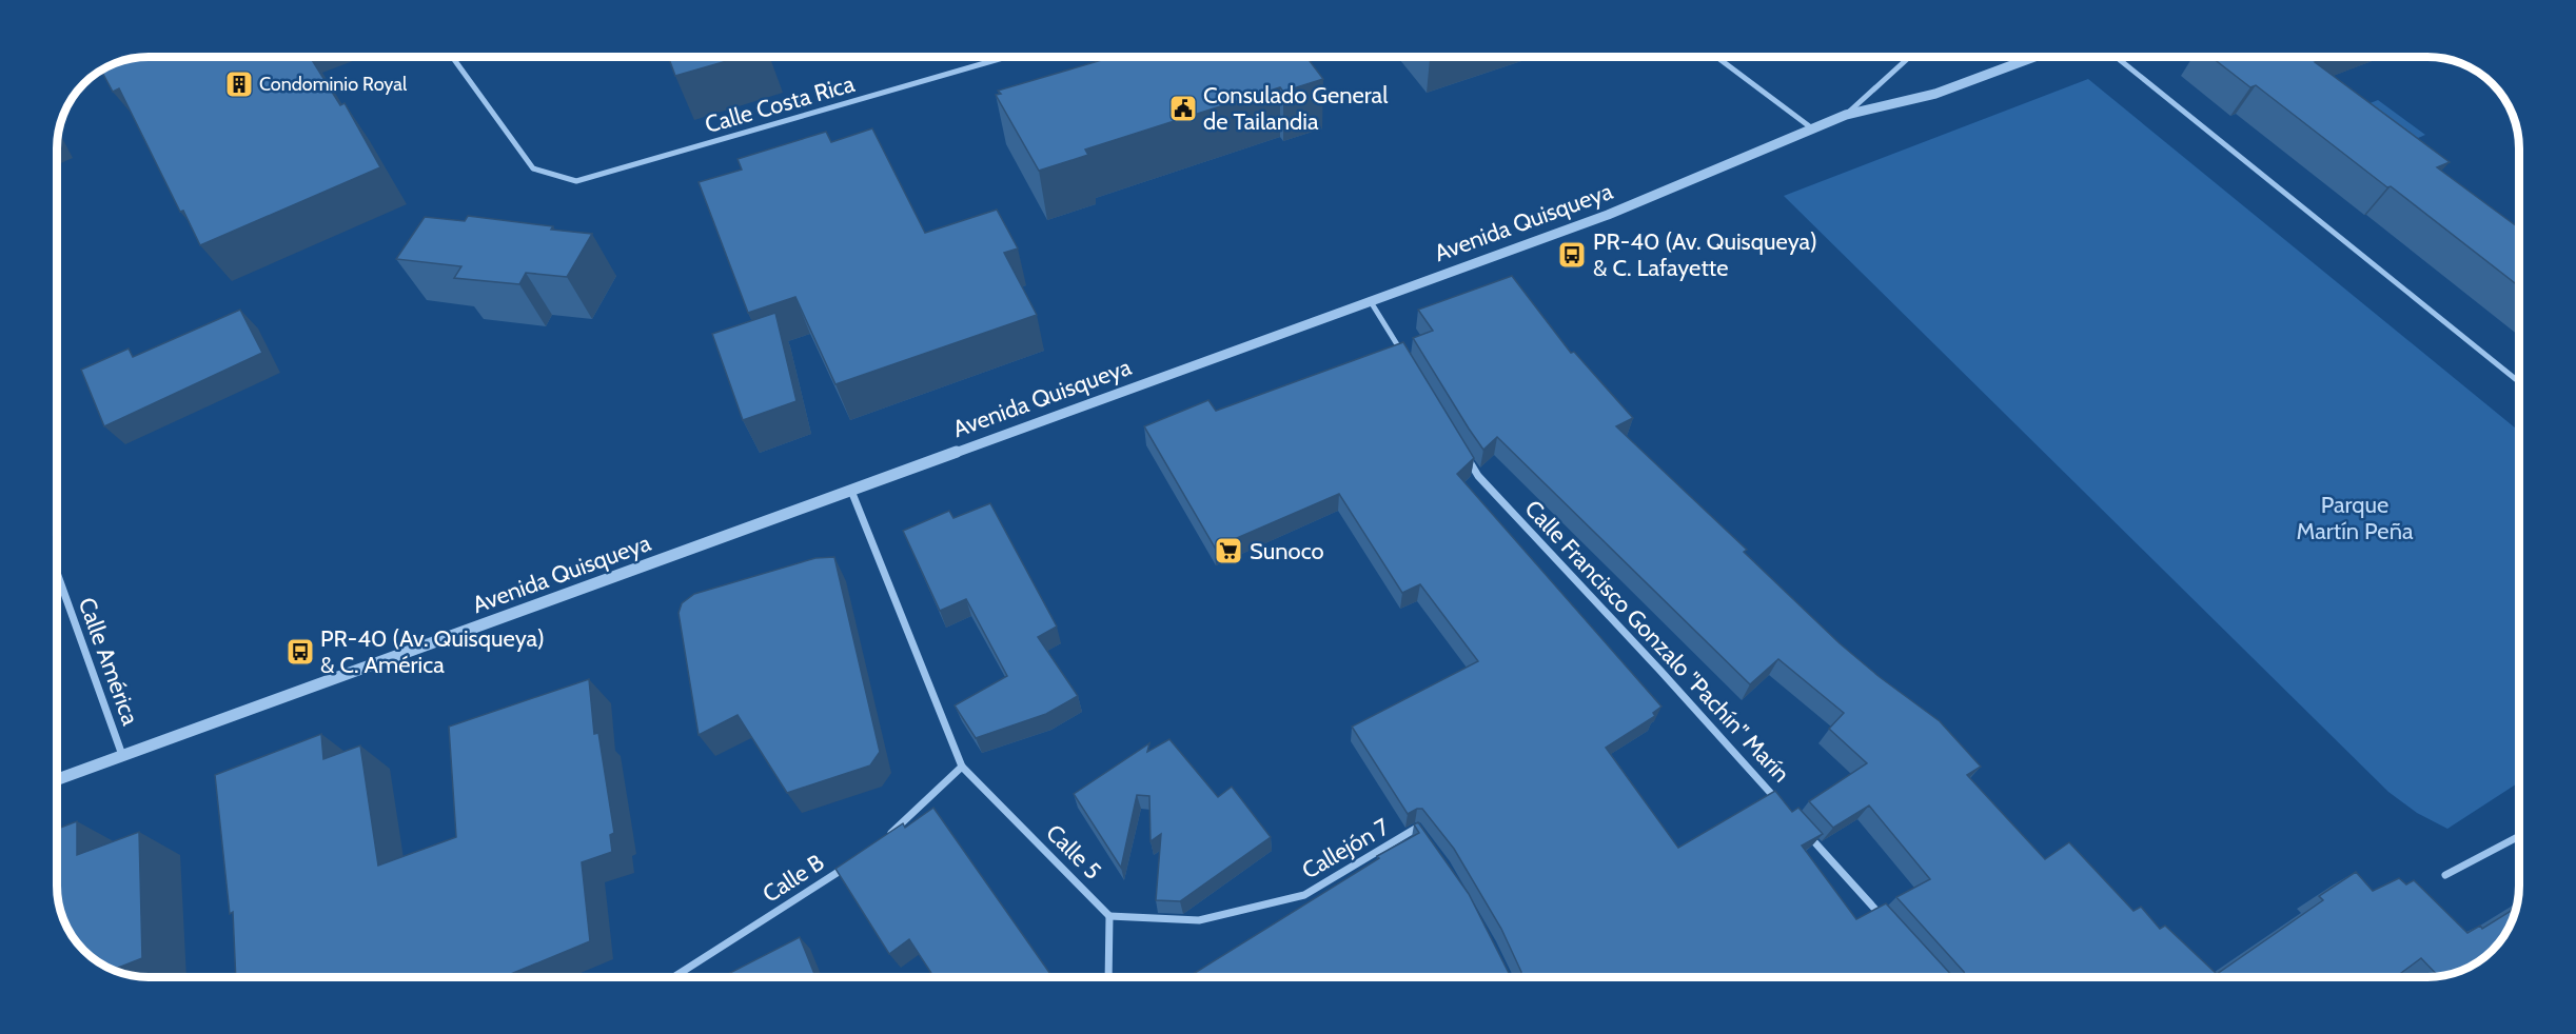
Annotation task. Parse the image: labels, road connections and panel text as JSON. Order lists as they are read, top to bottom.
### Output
{
  "streets": {
    "street": [
      "Calle Costa Rica",
      "Avenida Quisqueya",
      "Calle Francisco Gonzalo \"Pachín\" Marín",
      "Calle América",
      "Callejón 7",
      "Calle 5",
      "Calle B"
    ]
  },
  "crossings": [
    ["Avenida Quisqueya", "Calle América"],
    ["Callejón 7", "Calle 5"]
  ],
  "parks": ["Parque Martín Peña"],
  "places": {
    "building": ["Condominio Royal"],
    "public building": ["Consulado General de Tailandia"],
    "bus stop": ["PR-40 (Av. Quisqueya) & C. Lafayette", "PR-40 (Av. Quisqueya) & C. América"],
    "supermarket": ["Sunoco"]
  }
}
